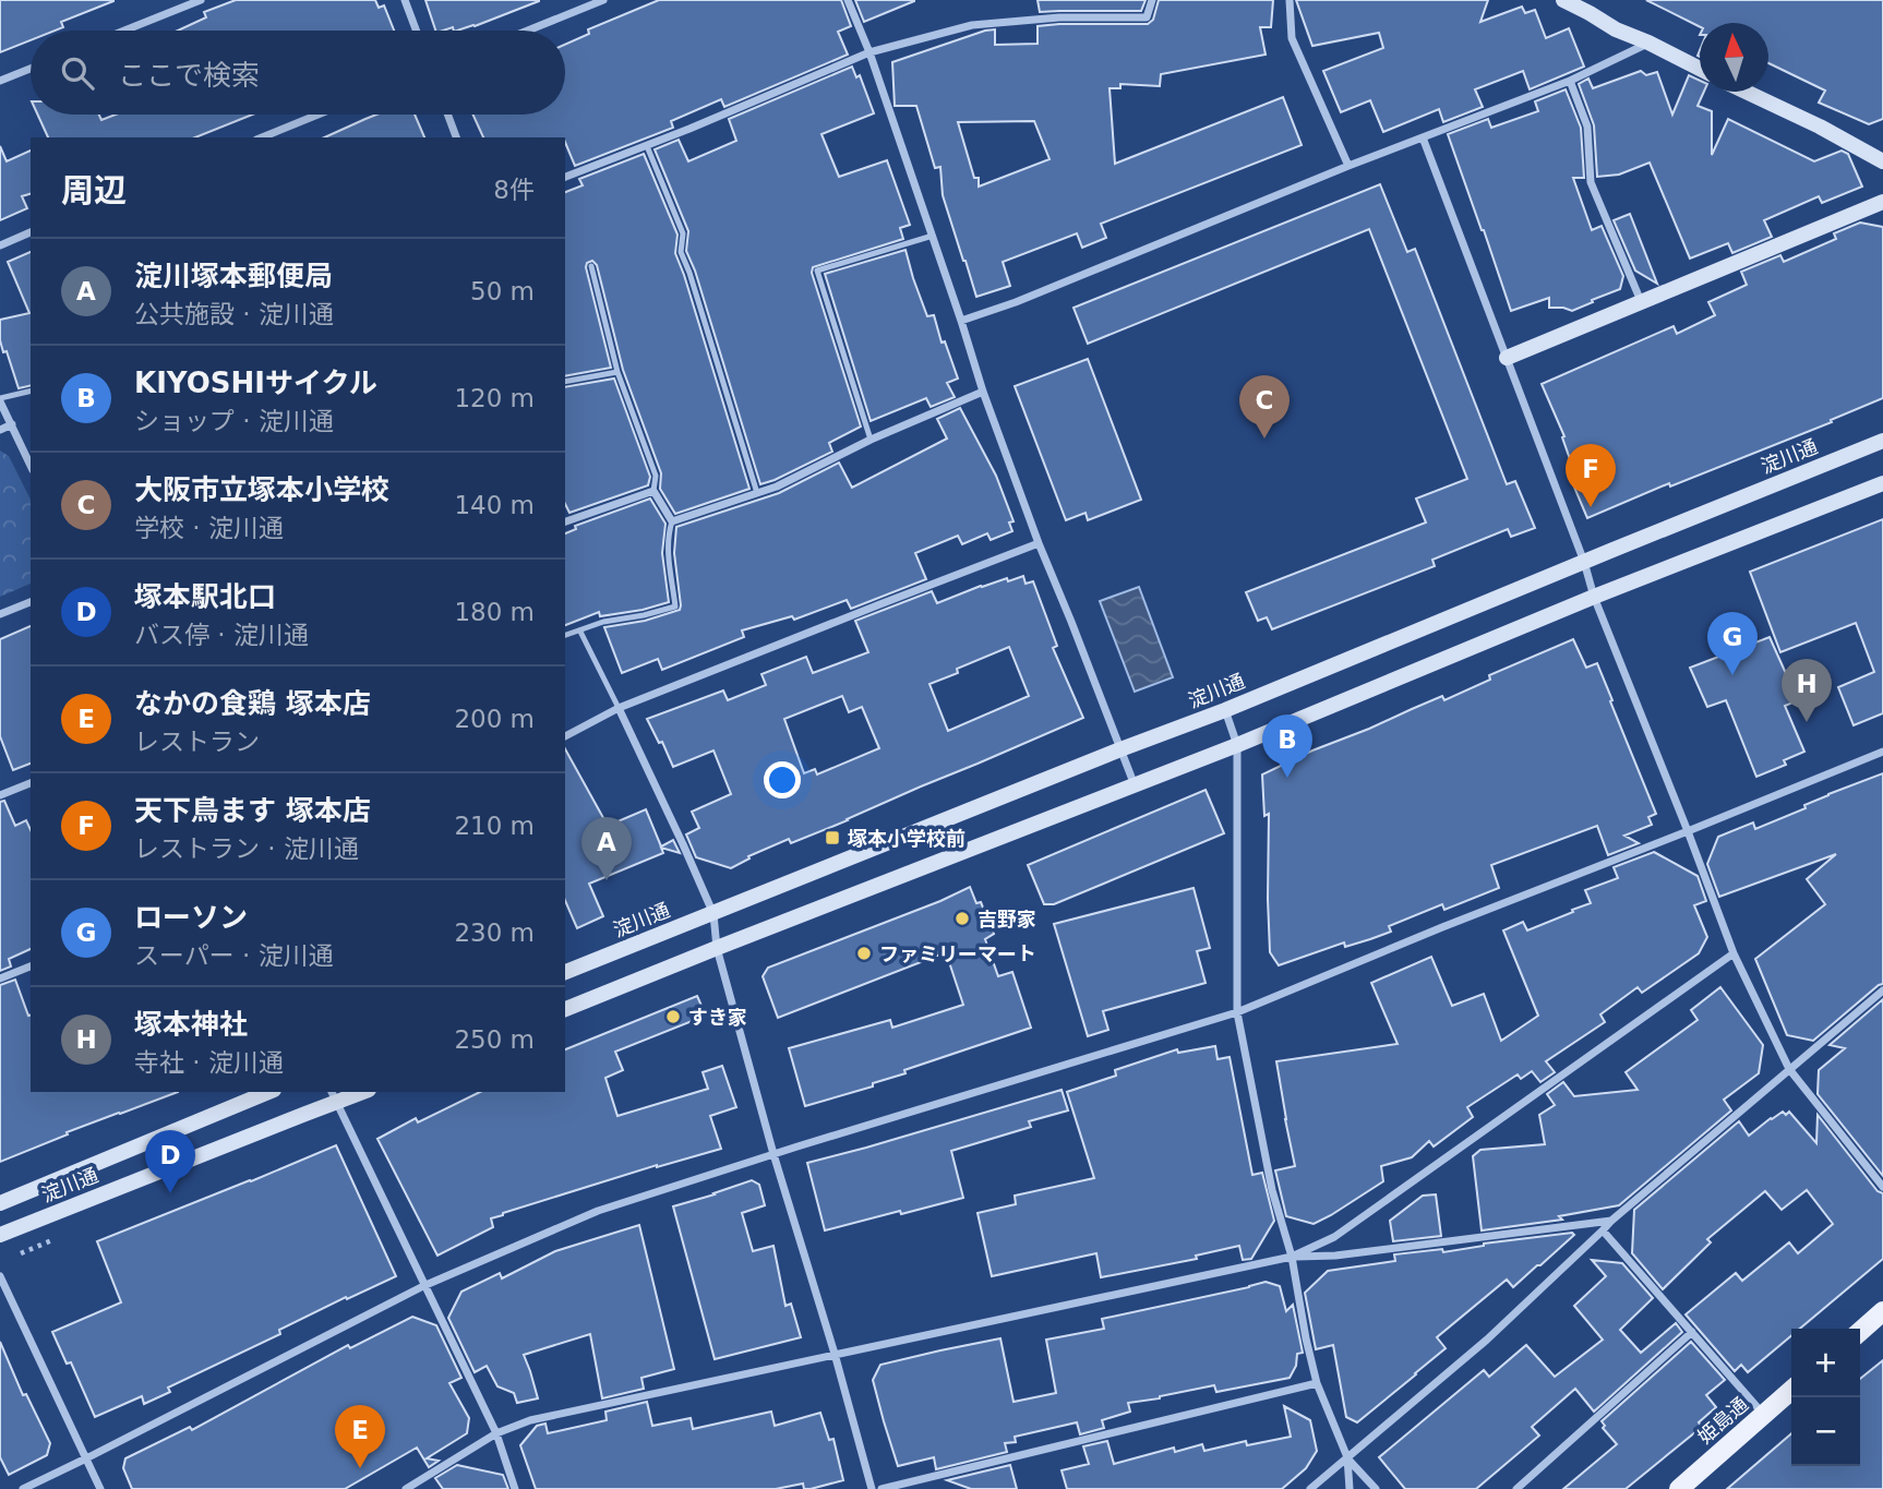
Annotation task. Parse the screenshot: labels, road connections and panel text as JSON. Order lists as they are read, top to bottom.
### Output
{
  "streets": {
    "main road": ["姫島通"],
    "street": ["淀川通"]
  },
  "places": {
    "transit": ["塚本小学校前"],
    "other": ["吉野家", "ファミリーマート", "すき家"]
  },
  "north": "top",
  "page": {
    "search": "ここで検索",
    "heading": ["周辺", "8件"],
    "list": [
      {
        "mark": "A",
        "name": "淀川塚本郵便局",
        "note": "公共施設 · 淀川通",
        "value": "50 m"
      },
      {
        "mark": "B",
        "name": "KIYOSHIサイクル",
        "note": "ショップ · 淀川通",
        "value": "120 m"
      },
      {
        "mark": "C",
        "name": "大阪市立塚本小学校",
        "note": "学校 · 淀川通",
        "value": "140 m"
      },
      {
        "mark": "D",
        "name": "塚本駅北口",
        "note": "バス停 · 淀川通",
        "value": "180 m"
      },
      {
        "mark": "E",
        "name": "なかの食鶏 塚本店",
        "note": "レストラン",
        "value": "200 m"
      },
      {
        "mark": "F",
        "name": "天下鳥ます 塚本店",
        "note": "レストラン · 淀川通",
        "value": "210 m"
      },
      {
        "mark": "G",
        "name": "ローソン",
        "note": "スーパー · 淀川通",
        "value": "230 m"
      },
      {
        "mark": "H",
        "name": "塚本神社",
        "note": "寺社 · 淀川通",
        "value": "250 m"
      }
    ],
    "pins": [
      "C",
      "F",
      "G",
      "H",
      "B",
      "A",
      "D",
      "E"
    ],
    "map_buttons": ["+", "−"]
  }
}
